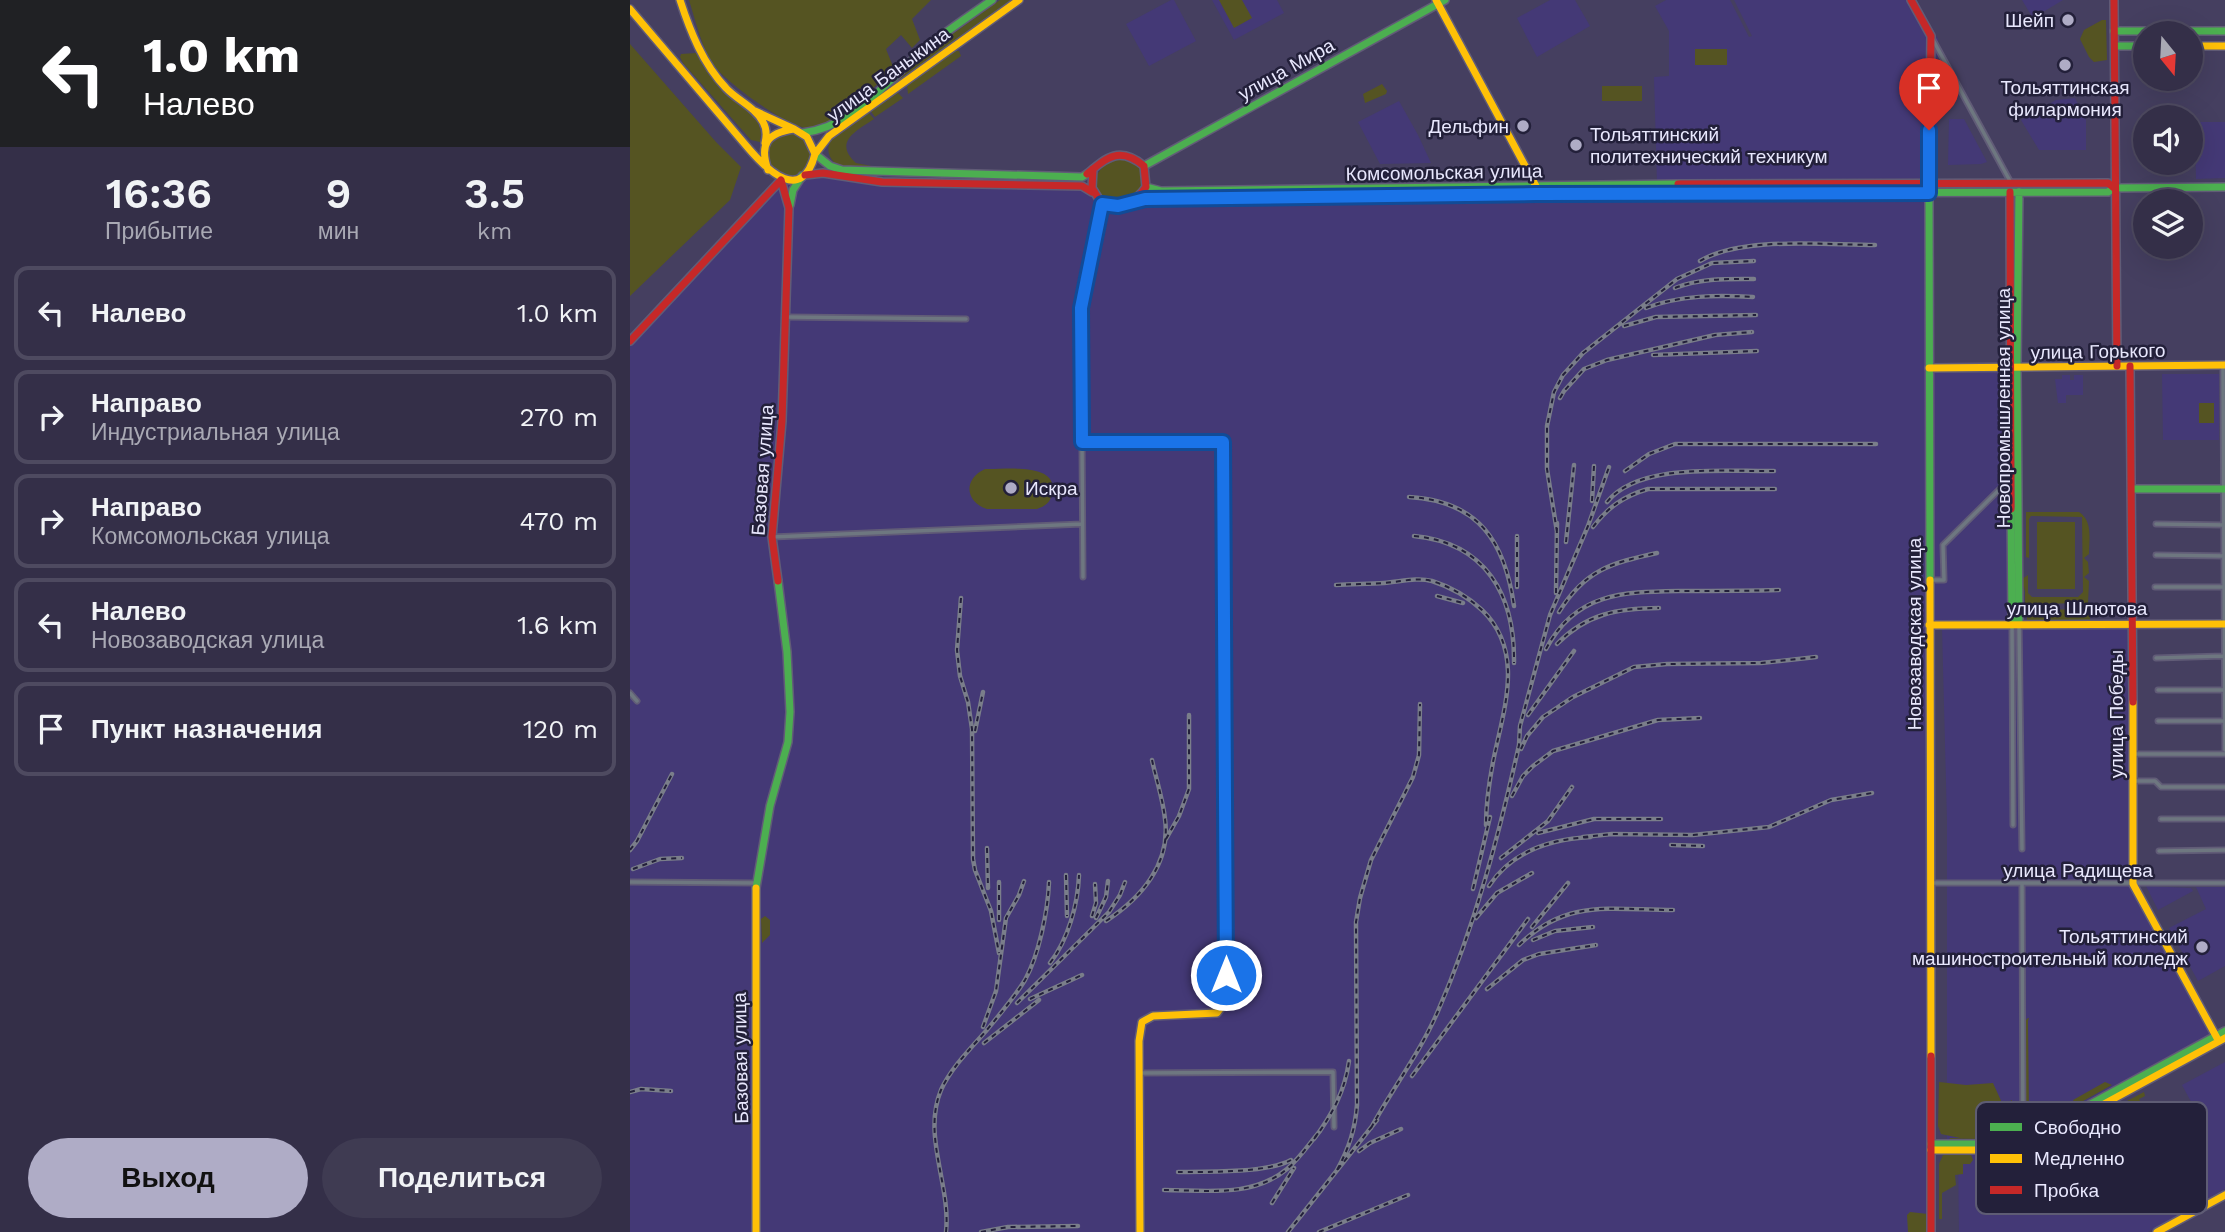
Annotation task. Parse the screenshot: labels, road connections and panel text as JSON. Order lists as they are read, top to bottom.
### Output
{
  "streets": {
    "main road": [
      "улица Мира",
      "улица Баныкина",
      "Комсомольская улица",
      "улица Горького",
      "Новопромышленная улица",
      "Базовая улица",
      "улица Шлютова",
      "Новозаводская улица",
      "улица Победы"
    ],
    "street": ["улица Радищева"]
  },
  "crossings": [
    ["улица Мира", "Комсомольская улица"],
    ["улица Баныкина", "Базовая улица"],
    ["Комсомольская улица", "Новопромышленная улица"],
    ["Комсомольская улица", "Новозаводская улица"],
    ["улица Горького", "Новопромышленная улица"],
    ["улица Горького", "Новозаводская улица"],
    ["улица Горького", "улица Победы"],
    ["Новопромышленная улица", "улица Шлютова"],
    ["Новопромышленная улица", "Новозаводская улица"],
    ["улица Шлютова", "Новозаводская улица"],
    ["улица Шлютова", "улица Победы"],
    ["Новозаводская улица", "улица Радищева"],
    ["улица Победы", "улица Радищева"]
  ],
  "places": [
    "Шейп",
    "Тольяттинская филармония",
    "Дельфин",
    "Тольяттинский политехнический техникум",
    "Искра",
    "Тольяттинский машиностроительный колледж"
  ],
  "legend": ["Свободно", "Медленно", "Пробка"],
  "north": "bottom",
  "page": {
    "turn": ["1.0 km", "Налево"],
    "eta": [
      "16:36",
      "Прибытие",
      "9",
      "мин",
      "3.5",
      "km"
    ],
    "list": [
      {
        "name": "Налево",
        "value": "1.0 km"
      },
      {
        "name": "Направо",
        "note": "Индустриальная улица",
        "value": "270 m"
      },
      {
        "name": "Направо",
        "note": "Комсомольская улица",
        "value": "470 m"
      },
      {
        "name": "Налево",
        "note": "Новозаводская улица",
        "value": "1.6 km"
      },
      {
        "name": "Пункт назначения",
        "value": "120 m"
      }
    ],
    "buttons": ["Выход", "Поделиться"]
  }
}
